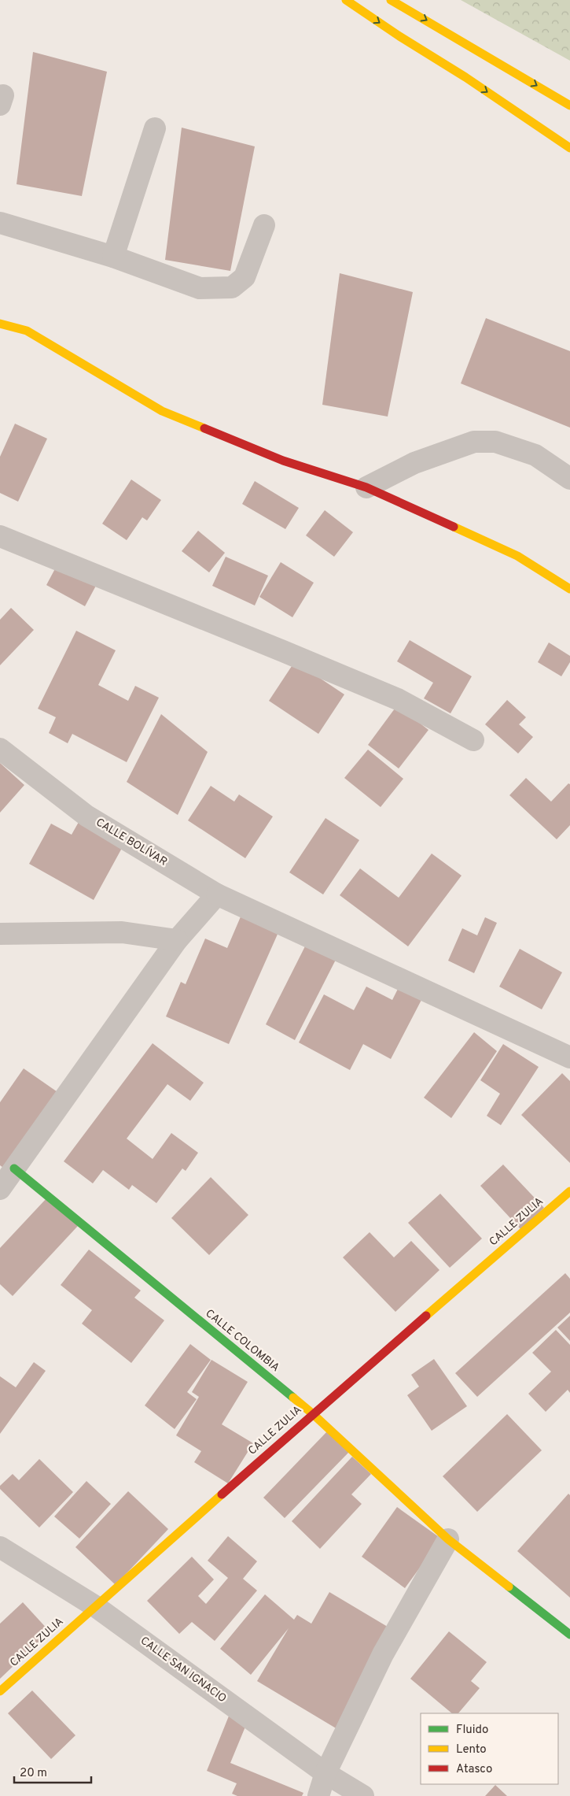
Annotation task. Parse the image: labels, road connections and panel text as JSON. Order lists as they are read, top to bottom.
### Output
{
  "streets": {
    "main road": ["CALLE ZULIA", "CALLE COLOMBIA"],
    "street": ["CALLE BOLÍVAR", "CALLE SAN IGNACIO"]
  },
  "crossings": [
    ["CALLE ZULIA", "CALLE COLOMBIA"],
    ["CALLE ZULIA", "CALLE SAN IGNACIO"]
  ],
  "legend": ["Fluido", "Lento", "Atasco"],
  "scale_bar": "20 m"
}
